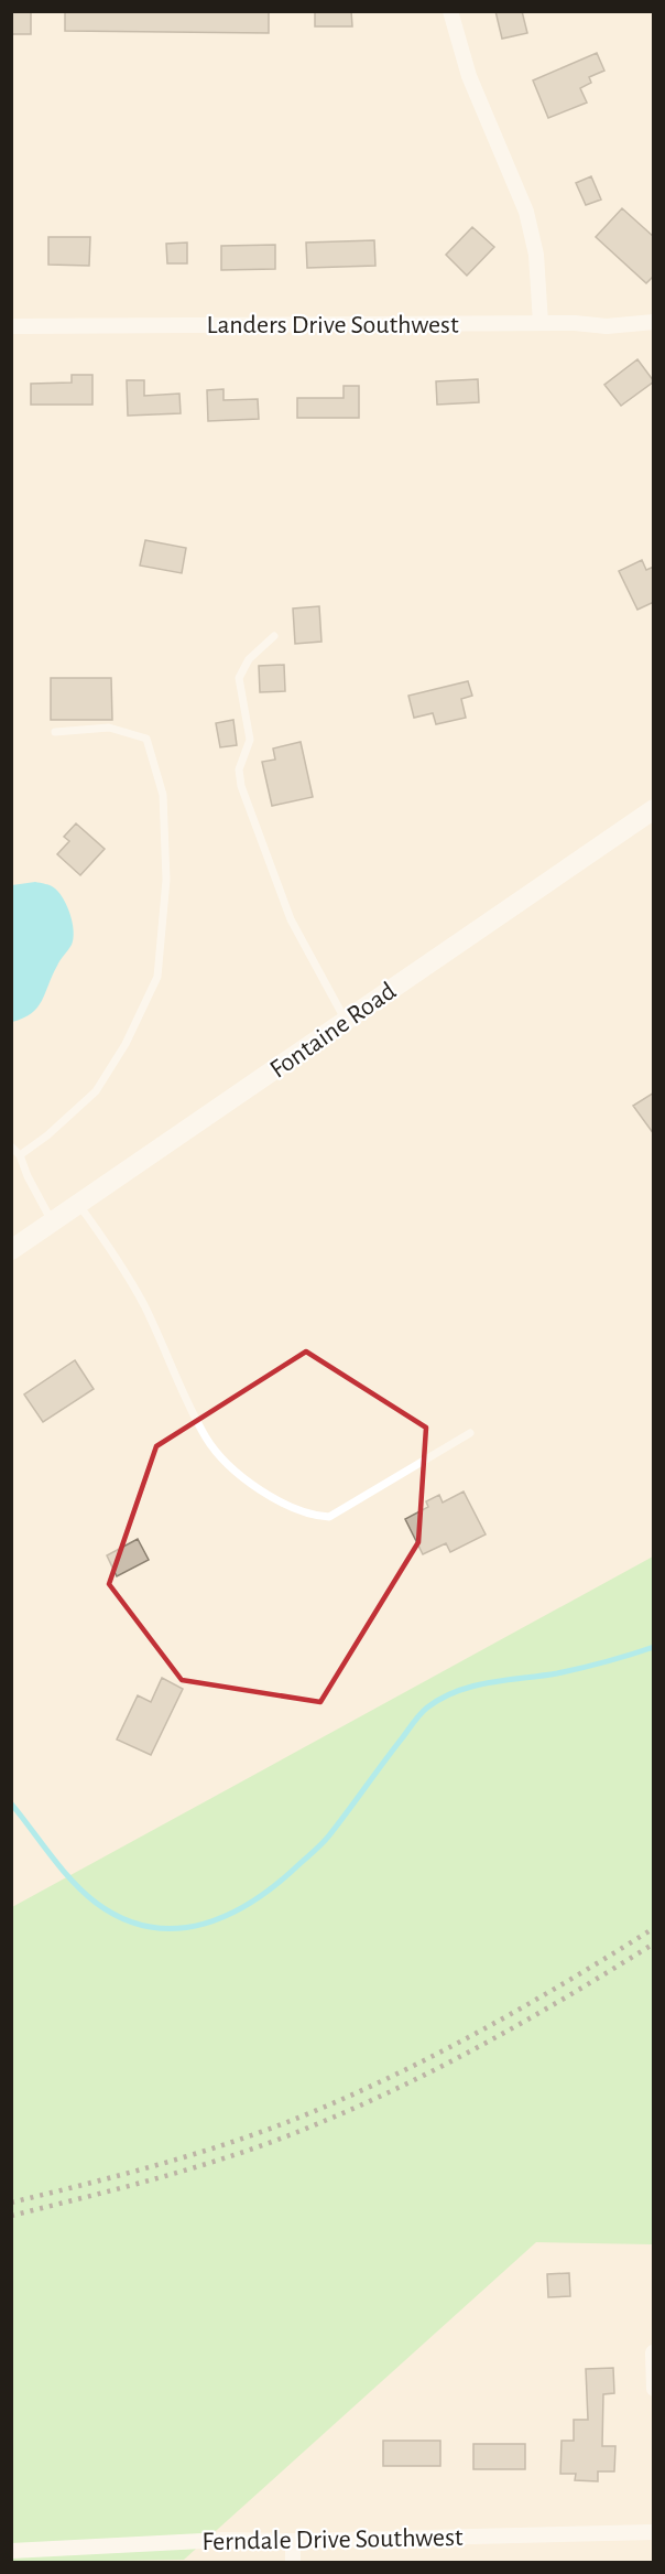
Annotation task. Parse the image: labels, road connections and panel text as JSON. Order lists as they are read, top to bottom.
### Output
{
  "streets": {
    "main road": ["Fontaine Road"],
    "street": ["Landers Drive Southwest", "Ferndale Drive Southwest"]
  }
}
